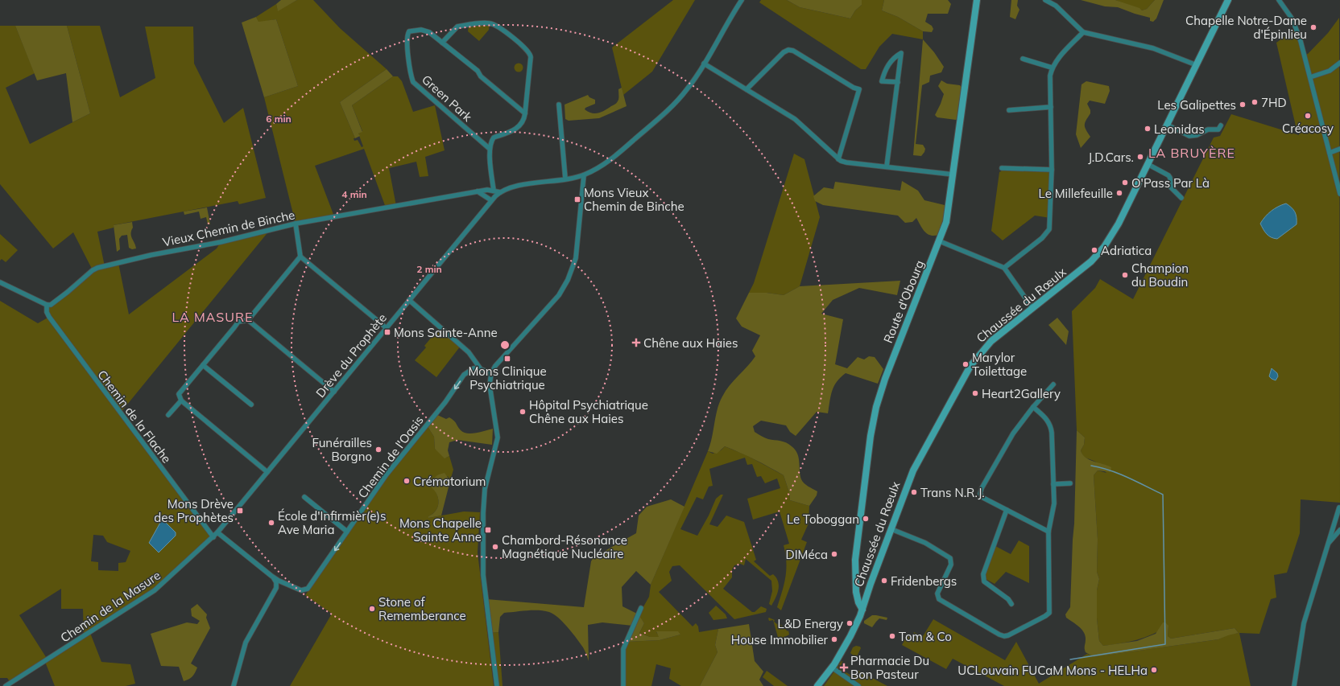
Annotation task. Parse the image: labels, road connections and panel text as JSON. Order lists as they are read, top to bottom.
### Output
{
  "streets": {
    "main road": ["Route d'Obourg", "Chaussée du Rœulx"],
    "street": [
      "Green Park",
      "Vieux Chemin de Binche",
      "Drève du Prophète",
      "Chemin de la Flache",
      "Chemin de l'Oasis",
      "Chemin de la Masure"
    ]
  },
  "crossings": [
    ["Vieux Chemin de Binche", "Drève du Prophète"],
    ["Vieux Chemin de Binche", "Chemin de la Flache"],
    ["Route d'Obourg", "Chaussée du Rœulx"],
    ["Drève du Prophète", "Chemin de l'Oasis"],
    ["Drève du Prophète", "Chemin de la Masure"],
    ["Chemin de la Flache", "Chemin de la Masure"],
    ["Chemin de l'Oasis", "Chemin de la Masure"]
  ],
  "one_way": ["Chemin de l'Oasis"],
  "districts": ["LA BRUYÈRE", "LA MASURE"],
  "places": {
    "other": [
      "Chapelle Notre-Dame d'Épinlieu",
      "7HD",
      "Les Galipettes",
      "Créacosy",
      "Leonidas",
      "J.D.Cars.",
      "O'Pass Par Là",
      "Le Millefeuille",
      "Adriatica",
      "Champion du Boudin",
      "Marylor Toilettage",
      "Heart2Gallery",
      "Hôpital Psychiatrique Chêne aux Haies",
      "Funérailles Borgno",
      "Crématorium",
      "Trans N.R.J.",
      "Le Toboggan",
      "École d'Infirmièr(e)s Ave Maria",
      "Chambord-Résonance Magnétique Nucléaire",
      "DIMéca",
      "Fridenbergs",
      "Stone of Rememberance",
      "L&D Energy",
      "Tom & Co",
      "House Immobilier",
      "UCLouvain FUCaM Mons - HELHa"
    ],
    "transit": [
      "Mons Vieux Chemin de Binche",
      "Mons Sainte-Anne",
      "Mons Clinique Psychiatrique",
      "Mons Drève des Prophètes",
      "Mons Chapelle Sainte Anne"
    ],
    "health": ["Chêne aux Haies", "Pharmacie Du Bon Pasteur"]
  },
  "rings": ["6 min", "4 min", "2 min"]
}
